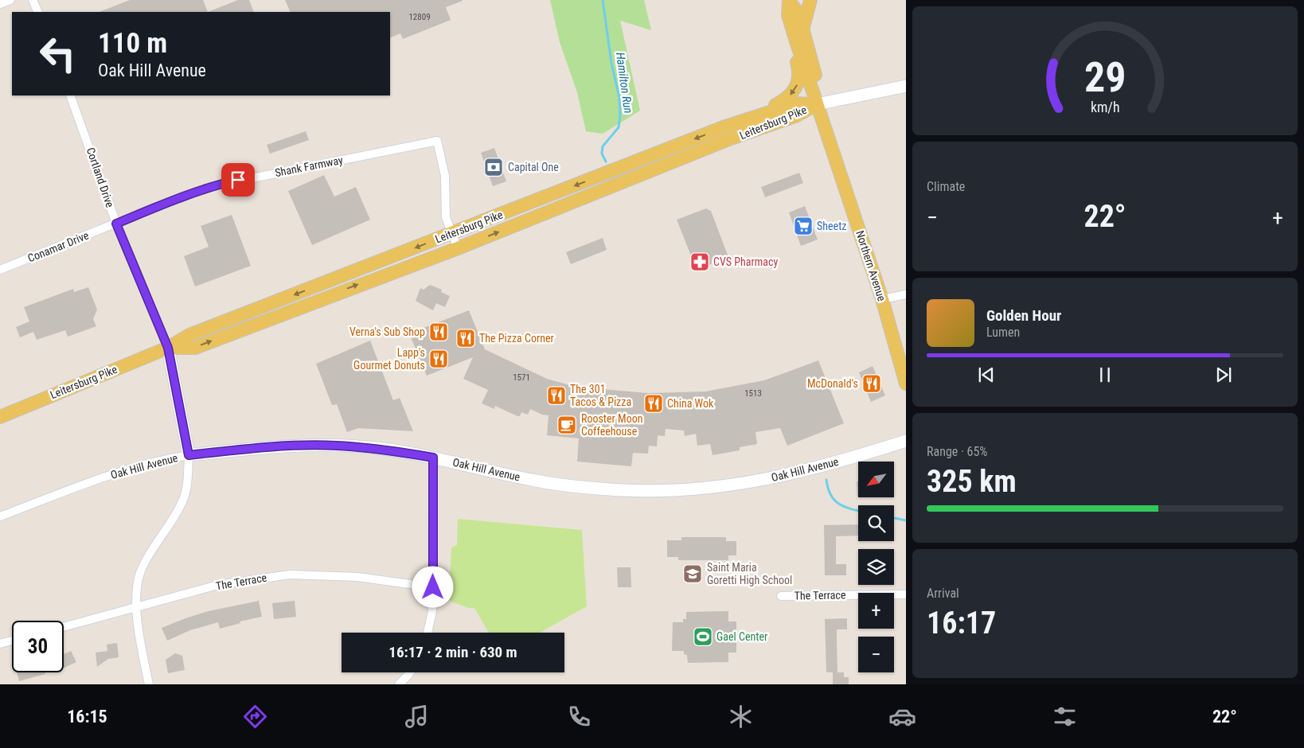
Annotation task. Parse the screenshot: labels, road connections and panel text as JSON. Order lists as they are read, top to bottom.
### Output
{
  "streets": {
    "main road": ["Leitersburg Pike", "Northern Avenue"],
    "street": [
      "Shank Farmway",
      "Cortland Drive",
      "Conamar Drive",
      "Oak Hill Avenue",
      "The Terrace"
    ]
  },
  "crossings": [
    ["Leitersburg Pike", "Shank Farmway"],
    ["Leitersburg Pike", "Cortland Drive"],
    ["Leitersburg Pike", "Northern Avenue"],
    ["Shank Farmway", "Cortland Drive"],
    ["Shank Farmway", "Conamar Drive"],
    ["Cortland Drive", "Conamar Drive"]
  ],
  "water": ["Hamilton Run"],
  "places": {
    "bank": ["Capital One"],
    "supermarket": ["Sheetz"],
    "pharmacy": ["CVS Pharmacy"],
    "restaurant": [
      "Verna's Sub Shop",
      "The Pizza Corner",
      "Lapp's Gourmet Donuts",
      "McDonald's",
      "The 301 Tacos & Pizza",
      "China Wok"
    ],
    "cafe": ["Rooster Moon Coffeehouse"],
    "school or university": ["Saint Maria Goretti High School"],
    "sports": ["Gael Center"]
  },
  "house_numbers": ["12809", "1571", "1513"],
  "north": "bottom left",
  "page": {
    "turn": ["110 m", "Oak Hill Avenue"],
    "tile": [
      "Climate",
      ["Range · 65%", "325 km"],
      ["Arrival", "16:17"]
    ],
    "heat": ["−", "22°", "+"],
    "song": ["Golden Hour", "Lumen"],
    "map_buttons": ["+", "−"],
    "limit": "30",
    "trip": "16:17 · 2 min · 630 m",
    "tabs": ["16:15", "22°"],
    "gauge": ["29", "km/h"]
  }
}
